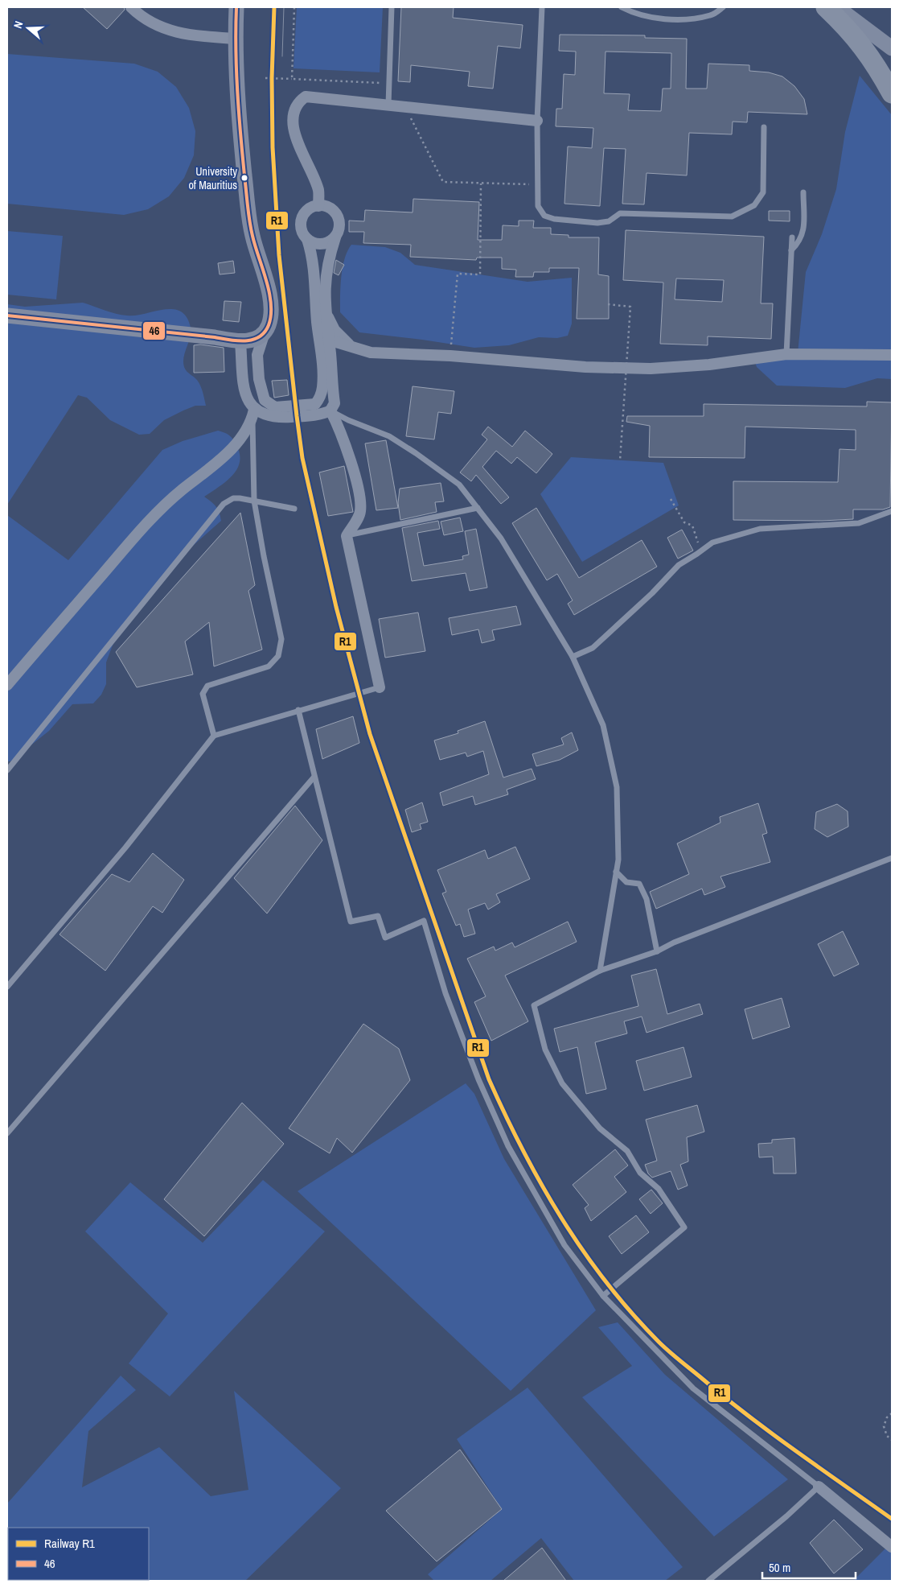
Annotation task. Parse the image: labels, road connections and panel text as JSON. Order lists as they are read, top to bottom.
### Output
{
  "places": ["University of Mauritius"],
  "lines": ["rail line R1", "transit line 46"],
  "legend": ["Railway R1", "46"],
  "scale_bar": "50 m",
  "north": "left"
}
